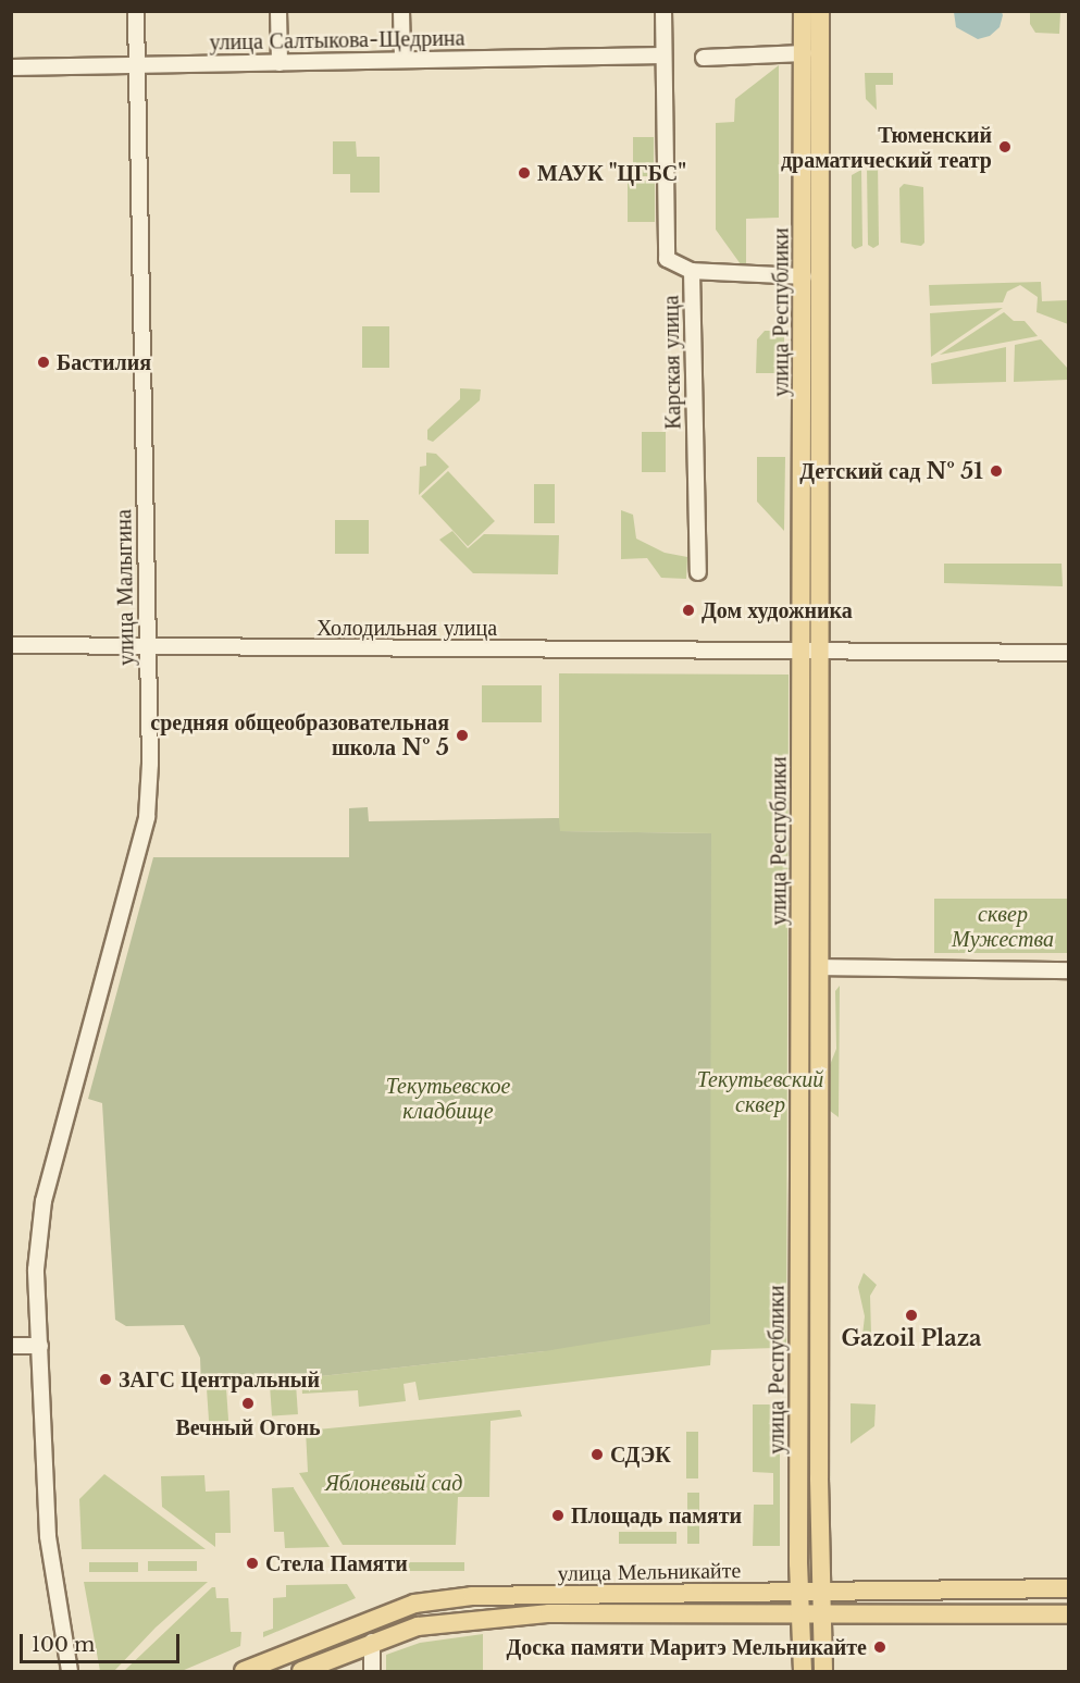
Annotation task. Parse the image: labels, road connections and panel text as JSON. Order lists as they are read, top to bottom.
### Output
{
  "streets": {
    "main road": ["улица Республики", "улица Мельникайте"],
    "street": [
      "улица Салтыкова-Щедрина",
      "Карская улица",
      "улица Малыгина",
      "Холодильная улица"
    ]
  },
  "crossings": [
    ["улица Салтыкова-Щедрина", "Карская улица"],
    ["улица Салтыкова-Щедрина", "улица Малыгина"],
    ["улица Республики", "Холодильная улица"],
    ["улица Республики", "улица Мельникайте"],
    ["улица Малыгина", "Холодильная улица"]
  ],
  "parks": [
    "сквер Мужества",
    "Текутьевский сквер",
    "Текутьевское кладбище",
    "Яблоневый сад"
  ],
  "places": [
    "Тюменский драматический театр",
    "МАУК \"ЦГБС\"",
    "Бастилия",
    "Детский сад № 51",
    "Дом художника",
    "средняя общеобразовательная школа № 5",
    "Gazoil Plaza",
    "ЗАГС Центральный",
    "Вечный Огонь",
    "СДЭК",
    "Площадь памяти",
    "Стела Памяти",
    "Доска памяти Маритэ Мельникайте"
  ],
  "scale_bar": "100 m"
}
